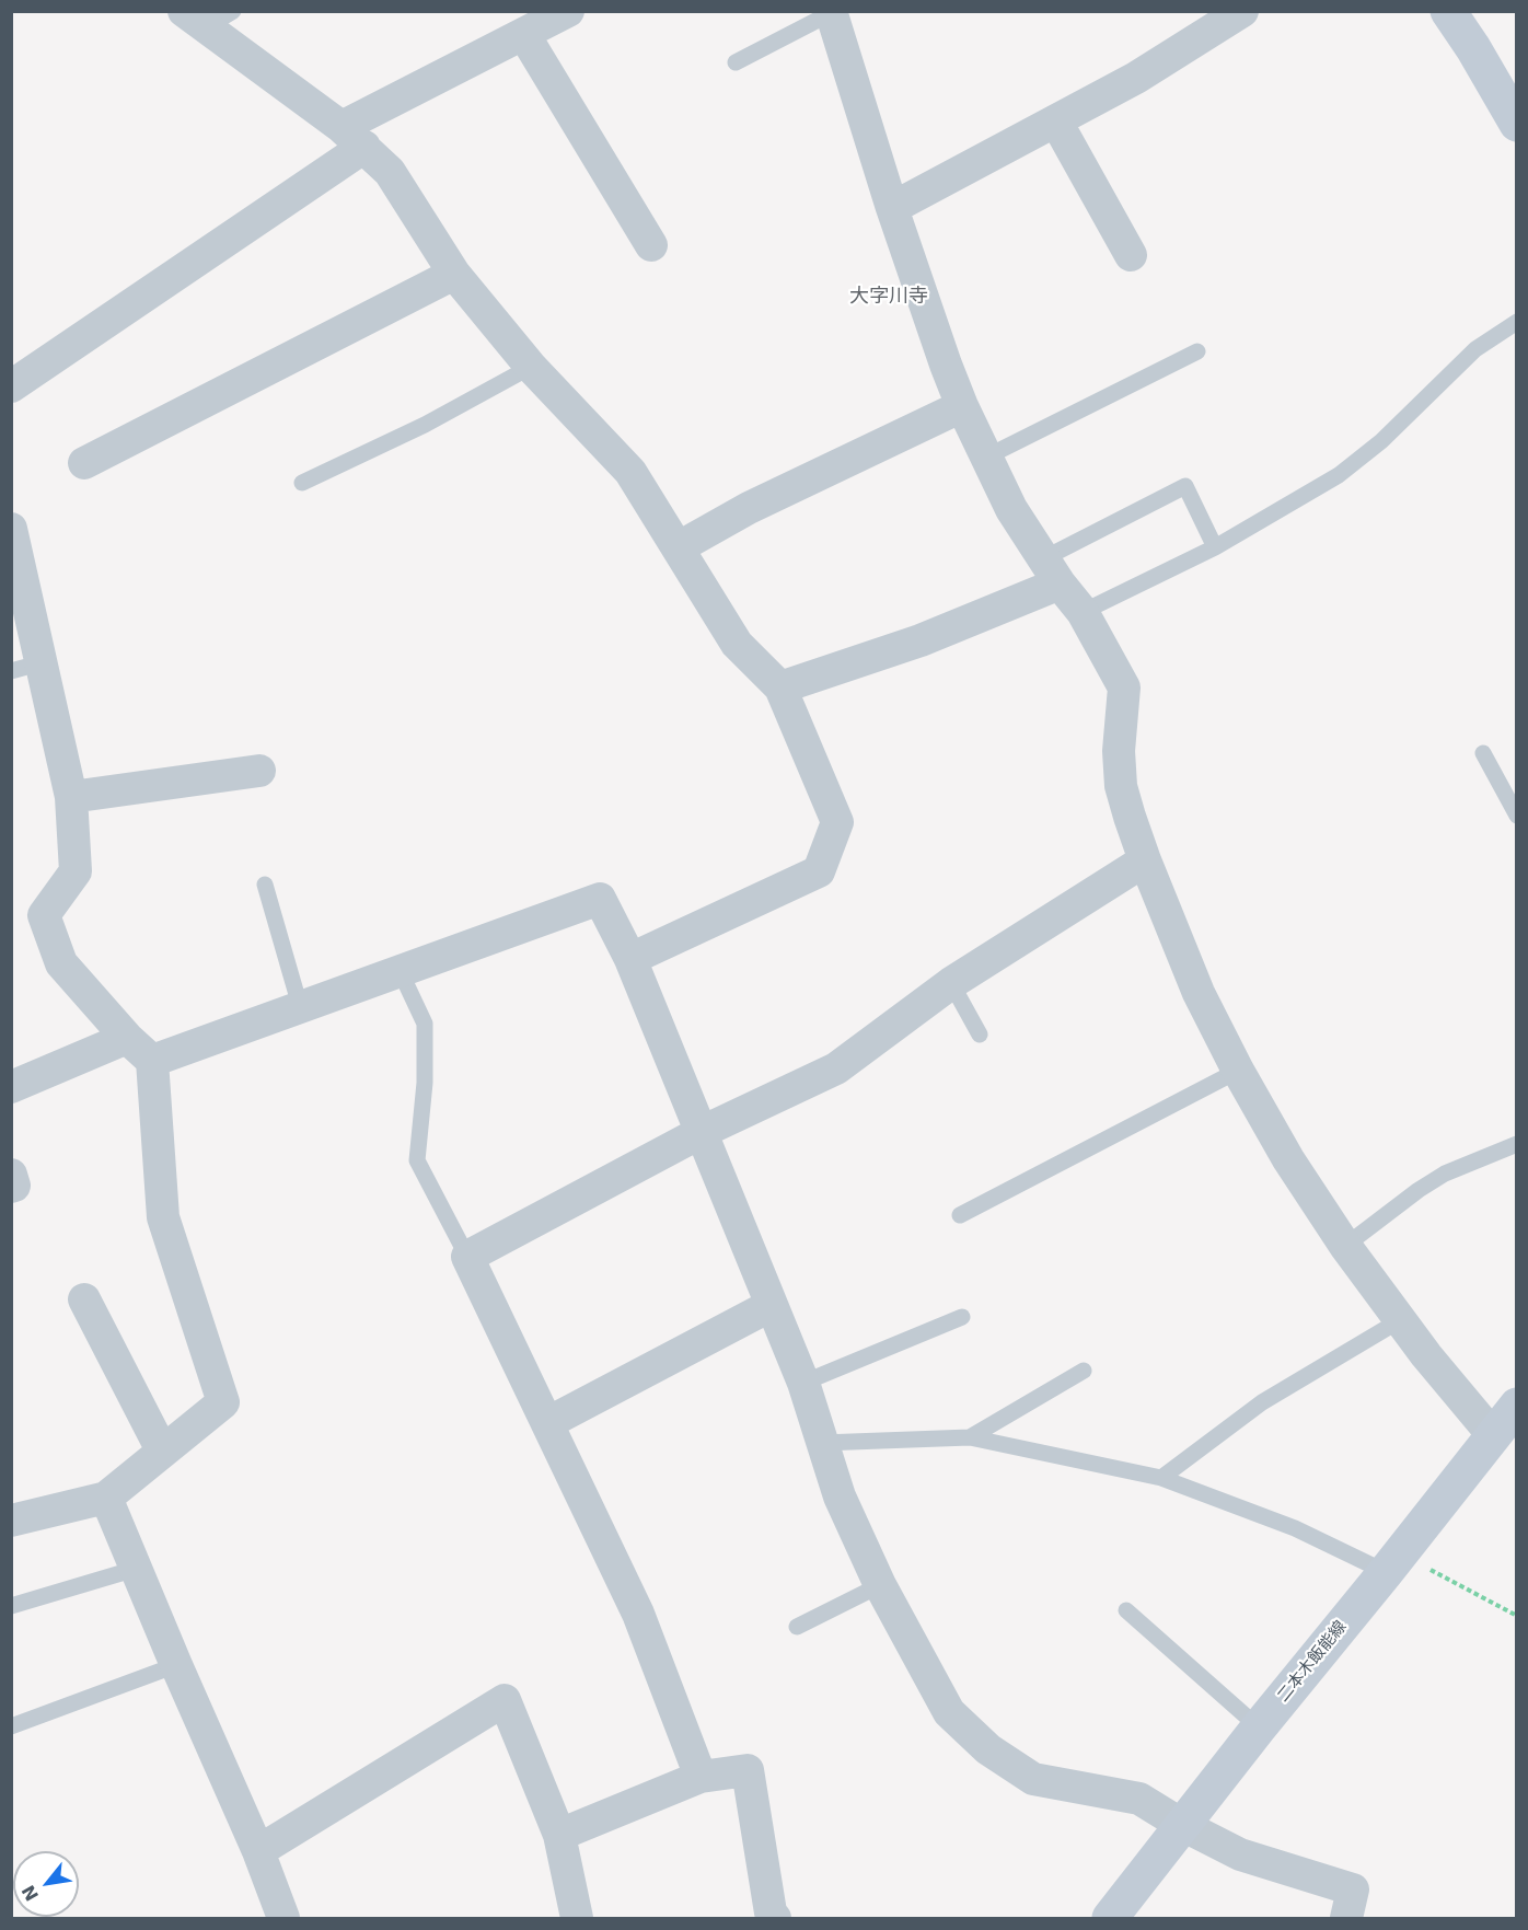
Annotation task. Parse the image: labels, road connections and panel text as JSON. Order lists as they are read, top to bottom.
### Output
{
  "streets": {
    "main road": ["二本木飯能線"]
  },
  "districts": ["大字川寺"],
  "north": "bottom left"
}
